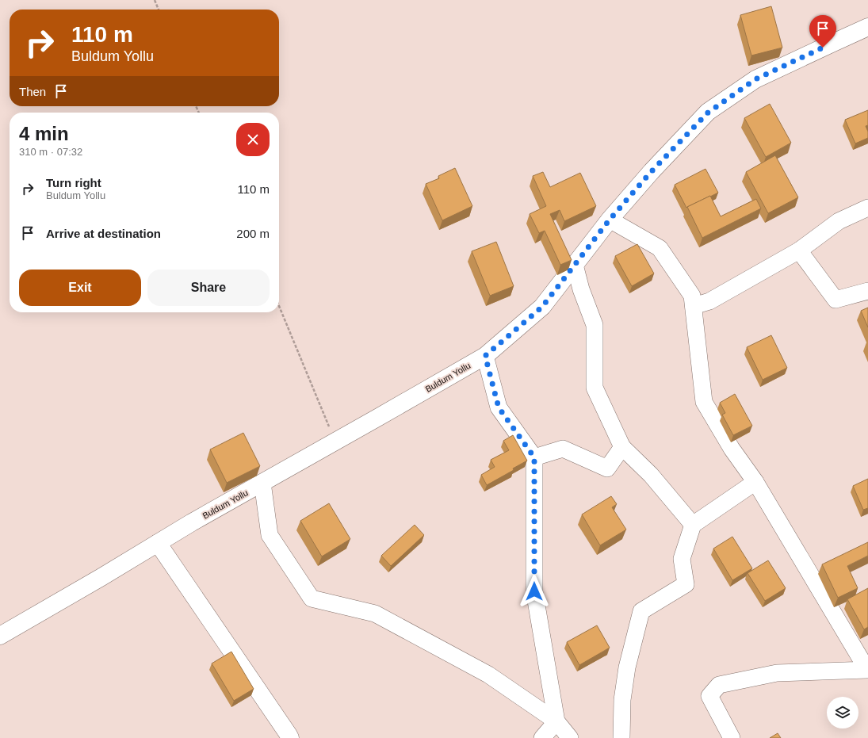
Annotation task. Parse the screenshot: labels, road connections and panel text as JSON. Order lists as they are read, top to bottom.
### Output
{
  "streets": {
    "street": ["Buldum Yollu"]
  },
  "page": {
    "turn": ["110 m", "Buldum Yollu"],
    "then": "Then",
    "heading": ["4 min", "310 m · 07:32"],
    "list": [
      {
        "name": "Turn right",
        "note": "Buldum Yollu",
        "value": "110 m"
      },
      {
        "name": "Arrive at destination",
        "value": "200 m"
      }
    ],
    "buttons": ["Exit", "Share"]
  }
}
